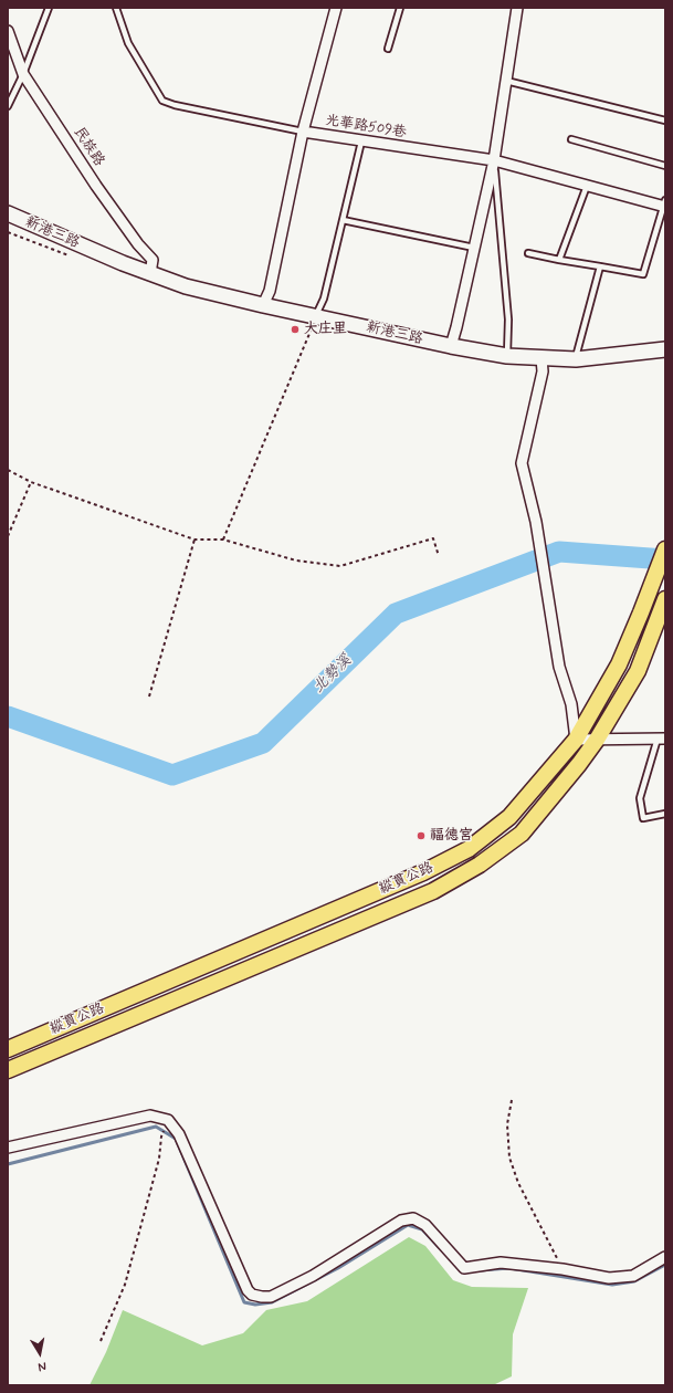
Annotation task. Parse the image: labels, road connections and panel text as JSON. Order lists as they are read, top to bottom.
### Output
{
  "streets": {
    "main road": ["縱貫公路"],
    "street": ["光華路509巷", "民族路", "新港三路"]
  },
  "crossings": [
    ["民族路", "新港三路"]
  ],
  "water": ["北勢溪"],
  "places": ["大庄里", "福德宮"],
  "north": "bottom"
}
